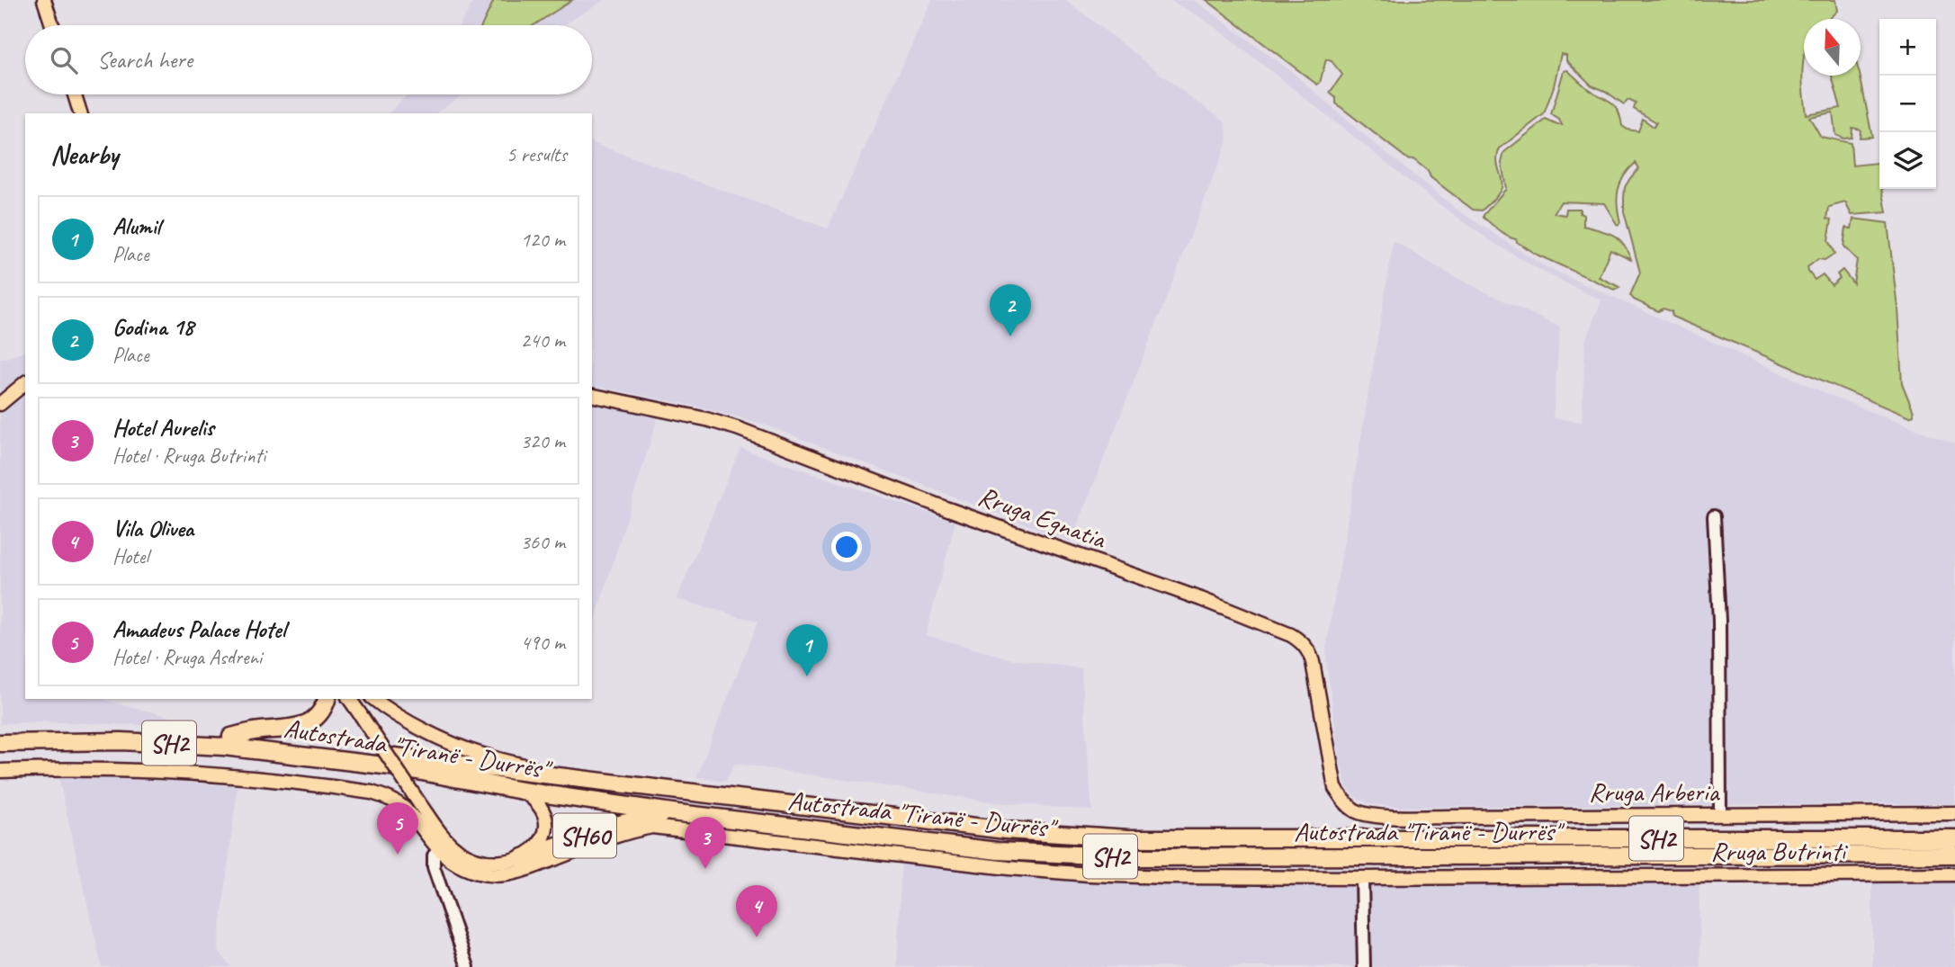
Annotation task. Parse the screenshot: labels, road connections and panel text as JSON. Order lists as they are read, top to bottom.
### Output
{
  "streets": {
    "highway": ["SH2", "Autostrada \"Tiranë - Durrës\"", "SH60"],
    "main road": ["Rruga Egnatia", "Rruga Arberia", "Rruga Butrinti"]
  },
  "crossings": [
    ["Rruga Egnatia", "Rruga Arberia"],
    ["SH60", "Rruga Butrinti"]
  ],
  "north": "top",
  "page": {
    "map_buttons": ["+", "−"],
    "search": "Search here",
    "heading": ["Nearby", "5 results"],
    "list": [
      {
        "mark": "1",
        "name": "Alumil",
        "note": "Place",
        "value": "120 m"
      },
      {
        "mark": "2",
        "name": "Godina 18",
        "note": "Place",
        "value": "240 m"
      },
      {
        "mark": "3",
        "name": "Hotel Aurelis",
        "note": "Hotel · Rruga Butrinti",
        "value": "320 m"
      },
      {
        "mark": "4",
        "name": "Vila Olivea",
        "note": "Hotel",
        "value": "360 m"
      },
      {
        "mark": "5",
        "name": "Amadeus Palace Hotel",
        "note": "Hotel · Rruga Asdreni",
        "value": "490 m"
      }
    ],
    "pins": [
      "2",
      "1",
      "5",
      "3",
      "4"
    ]
  }
}
